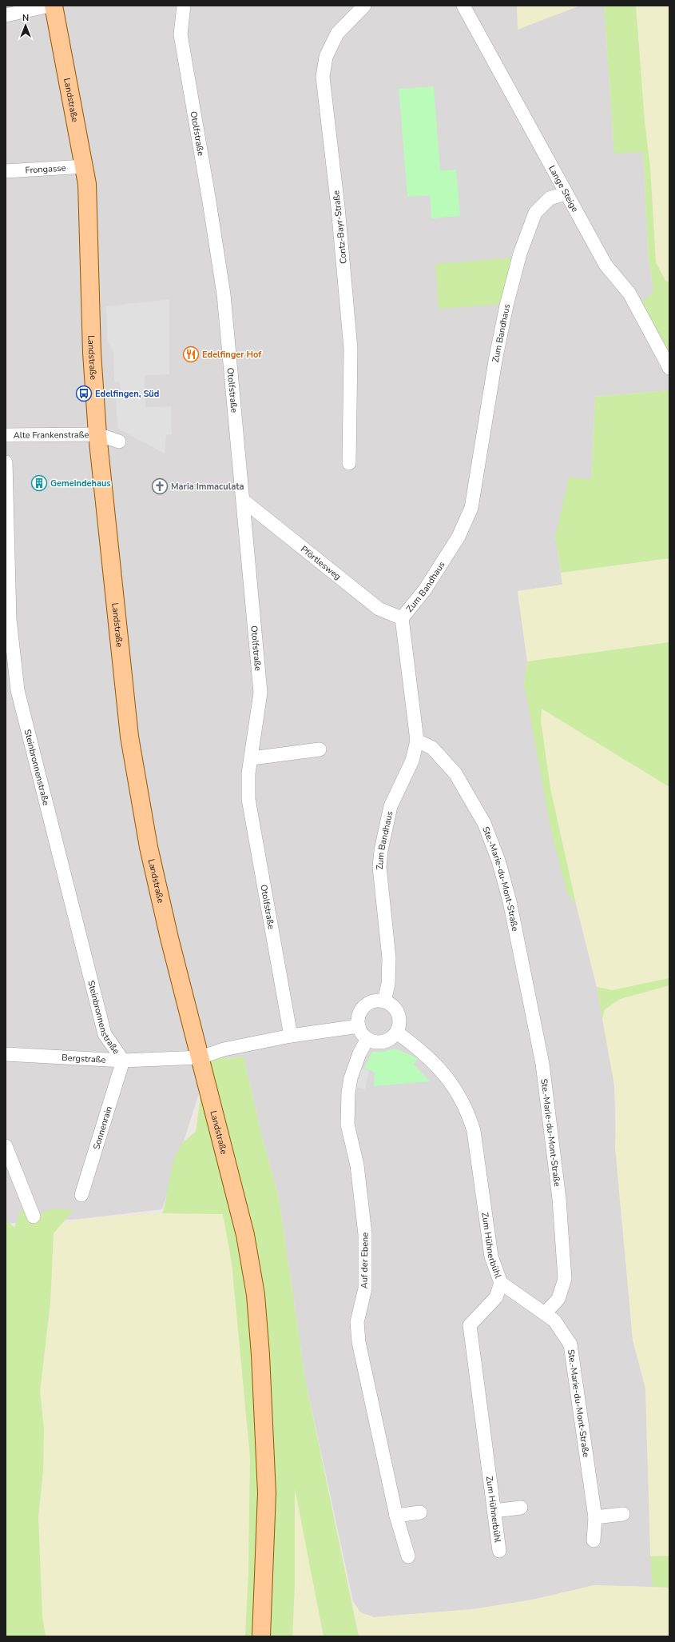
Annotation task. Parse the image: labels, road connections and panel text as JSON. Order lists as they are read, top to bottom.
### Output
{
  "streets": {
    "main road": ["Landstraße"],
    "street": [
      "Otolfstraße",
      "Frongasse",
      "Lange Steige",
      "Contz-Bayr-Straße",
      "Zum Bandhaus",
      "Alte Frankenstraße",
      "Pförtlesweg",
      "Steinbronnenstraße",
      "Ste.-Marie-du-Mont-Straße",
      "Bergstraße",
      "Sonnenrain",
      "Zum Hühnerbühl",
      "Auf der Ebene"
    ]
  },
  "crossings": [
    ["Landstraße", "Frongasse"],
    ["Landstraße", "Alte Frankenstraße"],
    ["Landstraße", "Bergstraße"],
    ["Otolfstraße", "Pförtlesweg"],
    ["Lange Steige", "Zum Bandhaus"],
    ["Zum Bandhaus", "Pförtlesweg"],
    ["Zum Bandhaus", "Ste.-Marie-du-Mont-Straße"],
    ["Zum Bandhaus", "Zum Hühnerbühl"],
    ["Zum Bandhaus", "Auf der Ebene"],
    ["Steinbronnenstraße", "Bergstraße"],
    ["Steinbronnenstraße", "Sonnenrain"],
    ["Bergstraße", "Sonnenrain"],
    ["Zum Hühnerbühl", "Auf der Ebene"]
  ],
  "places": {
    "restaurant": ["Edelfinger Hof"],
    "bus stop": ["Edelfingen, Süd"],
    "building": ["Gemeindehaus"],
    "church": ["Maria Immaculata"]
  },
  "north": "top"
}
